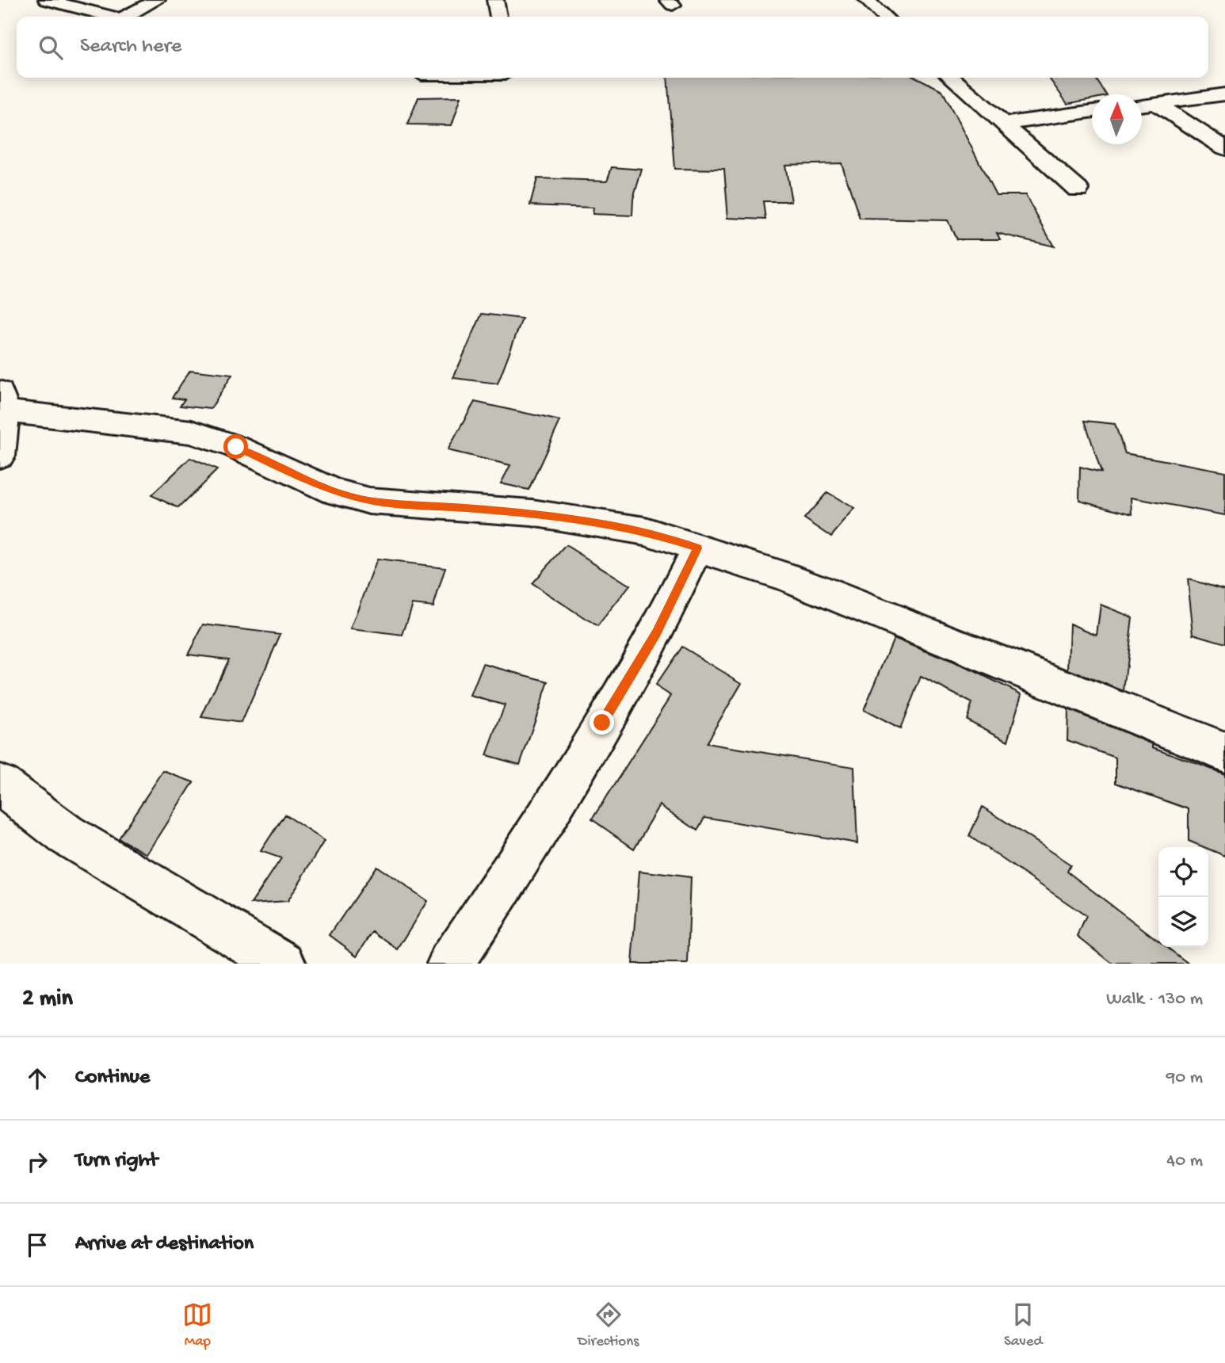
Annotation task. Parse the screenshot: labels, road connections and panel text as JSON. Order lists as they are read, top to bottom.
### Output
{
  "north": "top",
  "page": {
    "search": "Search here",
    "heading": ["2 min", "Walk · 130 m"],
    "list": [
      ["Continue", "90 m"],
      ["Turn right", "40 m"],
      "Arrive at destination"
    ],
    "nav": ["Map", "Directions", "Saved"]
  }
}
